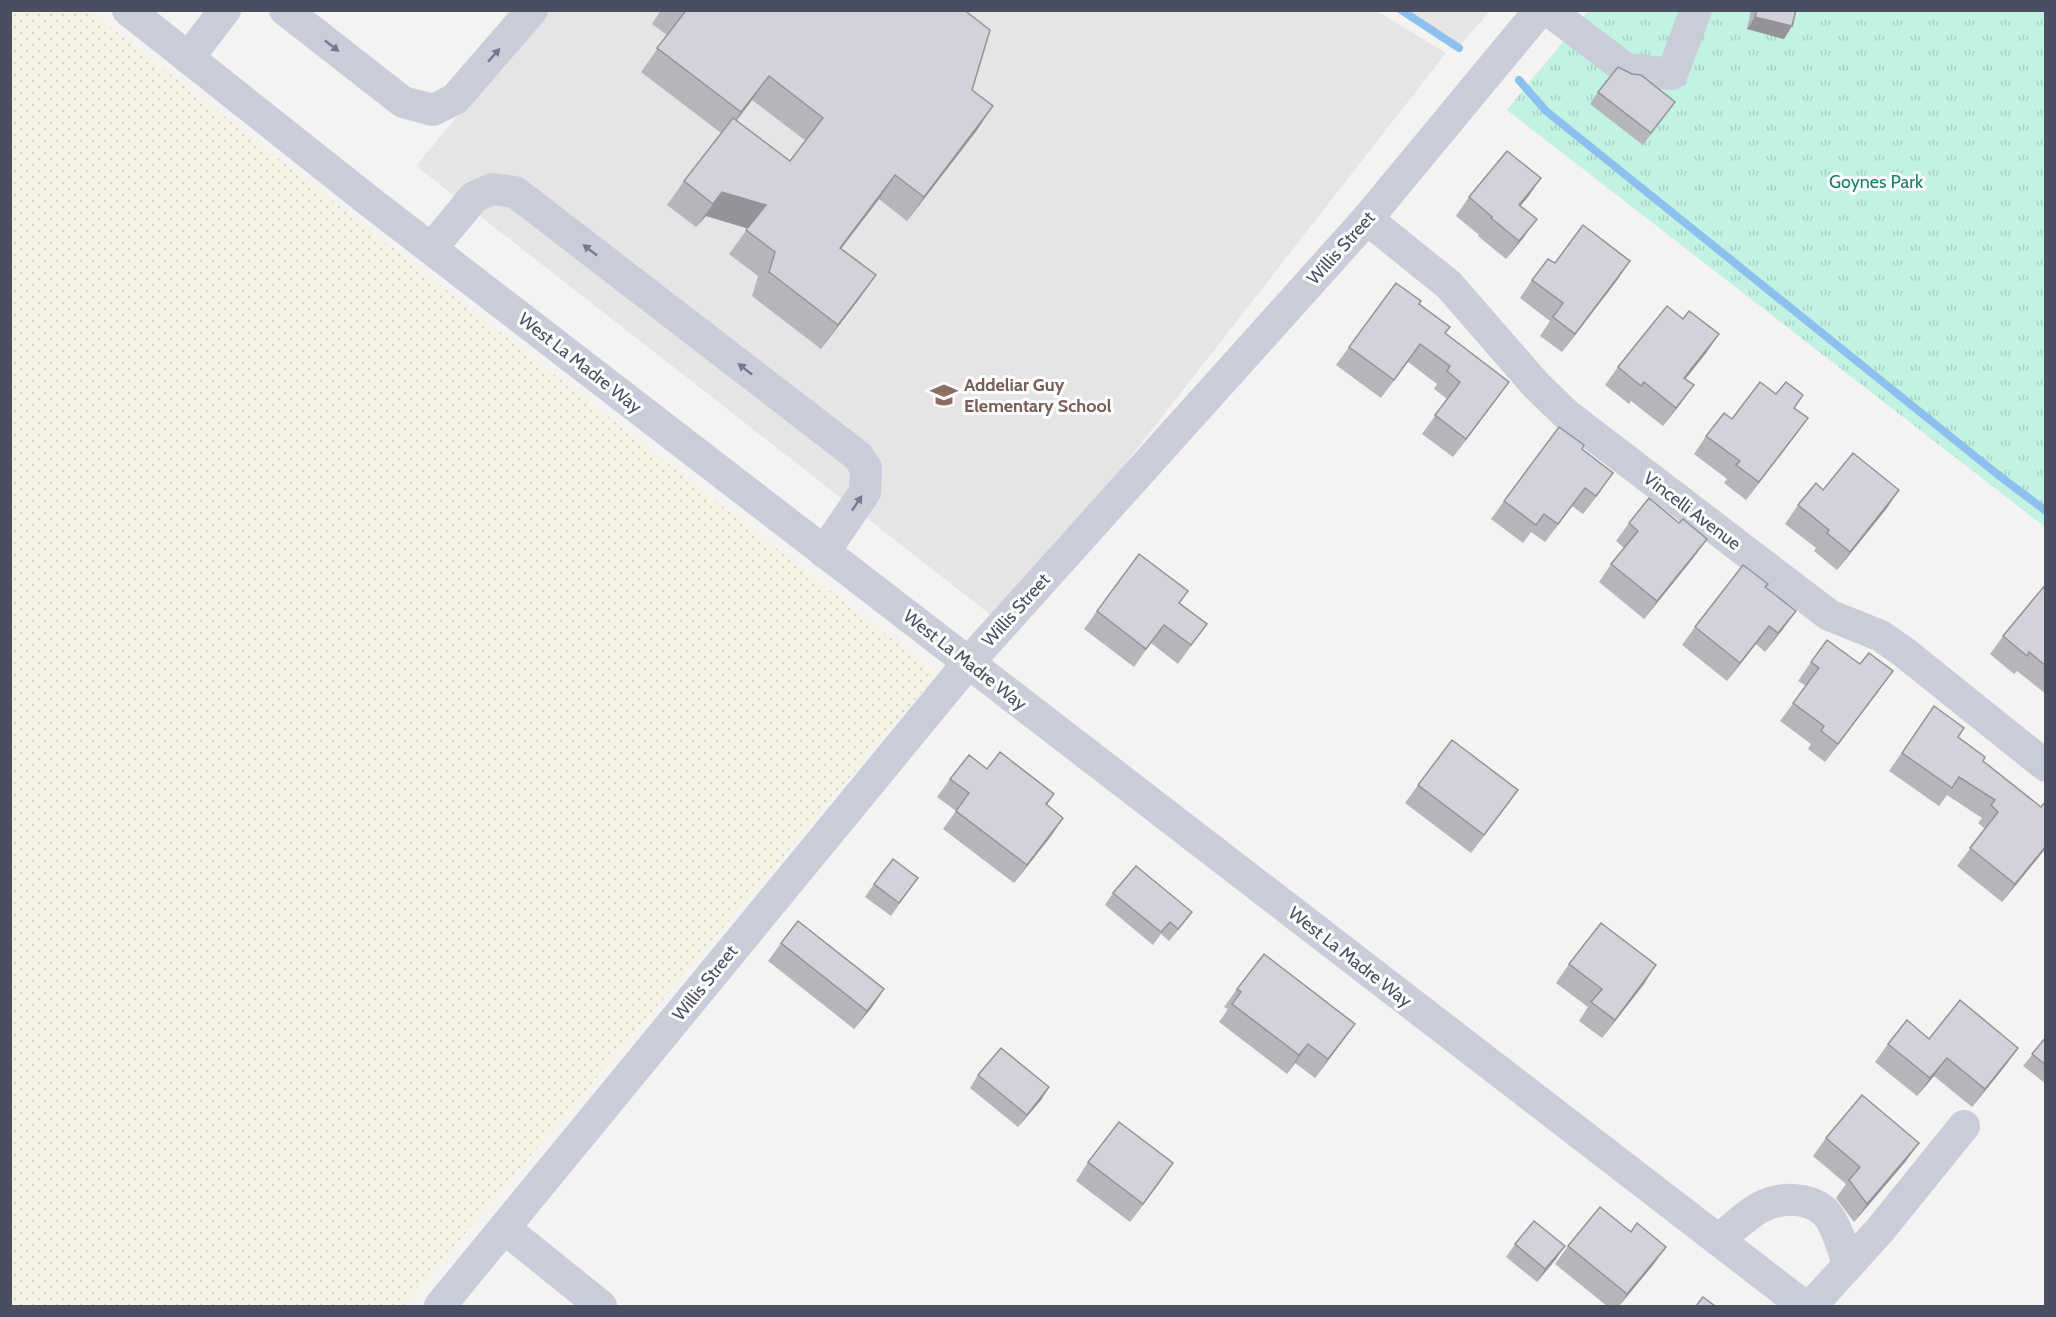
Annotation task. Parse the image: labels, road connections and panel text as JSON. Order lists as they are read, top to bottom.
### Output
{
  "streets": {
    "street": ["Willis Street", "West La Madre Way", "Vincelli Avenue"]
  },
  "crossings": [
    ["Willis Street", "West La Madre Way"],
    ["Willis Street", "Vincelli Avenue"]
  ],
  "parks": ["Goynes Park"],
  "places": {
    "school or university": ["Addeliar Guy Elementary School"]
  }
}
